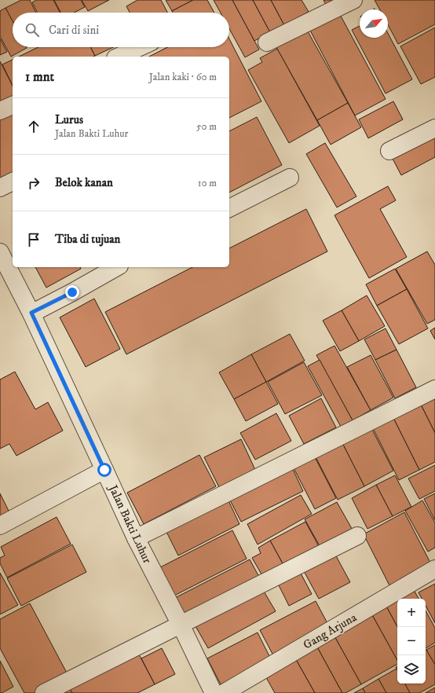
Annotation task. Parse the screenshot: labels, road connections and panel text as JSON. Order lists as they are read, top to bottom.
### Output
{
  "streets": {
    "street": ["Jalan Bakti Luhur", "Gang Arjuna"]
  },
  "north": "top right",
  "page": {
    "search": "Cari di sini",
    "heading": ["1 mnt", "Jalan kaki · 60 m"],
    "list": [
      ["Lurus", "Jalan Bakti Luhur", "50 m"],
      ["Belok kanan", "10 m"],
      "Tiba di tujuan"
    ],
    "map_buttons": ["+", "−"]
  }
}
